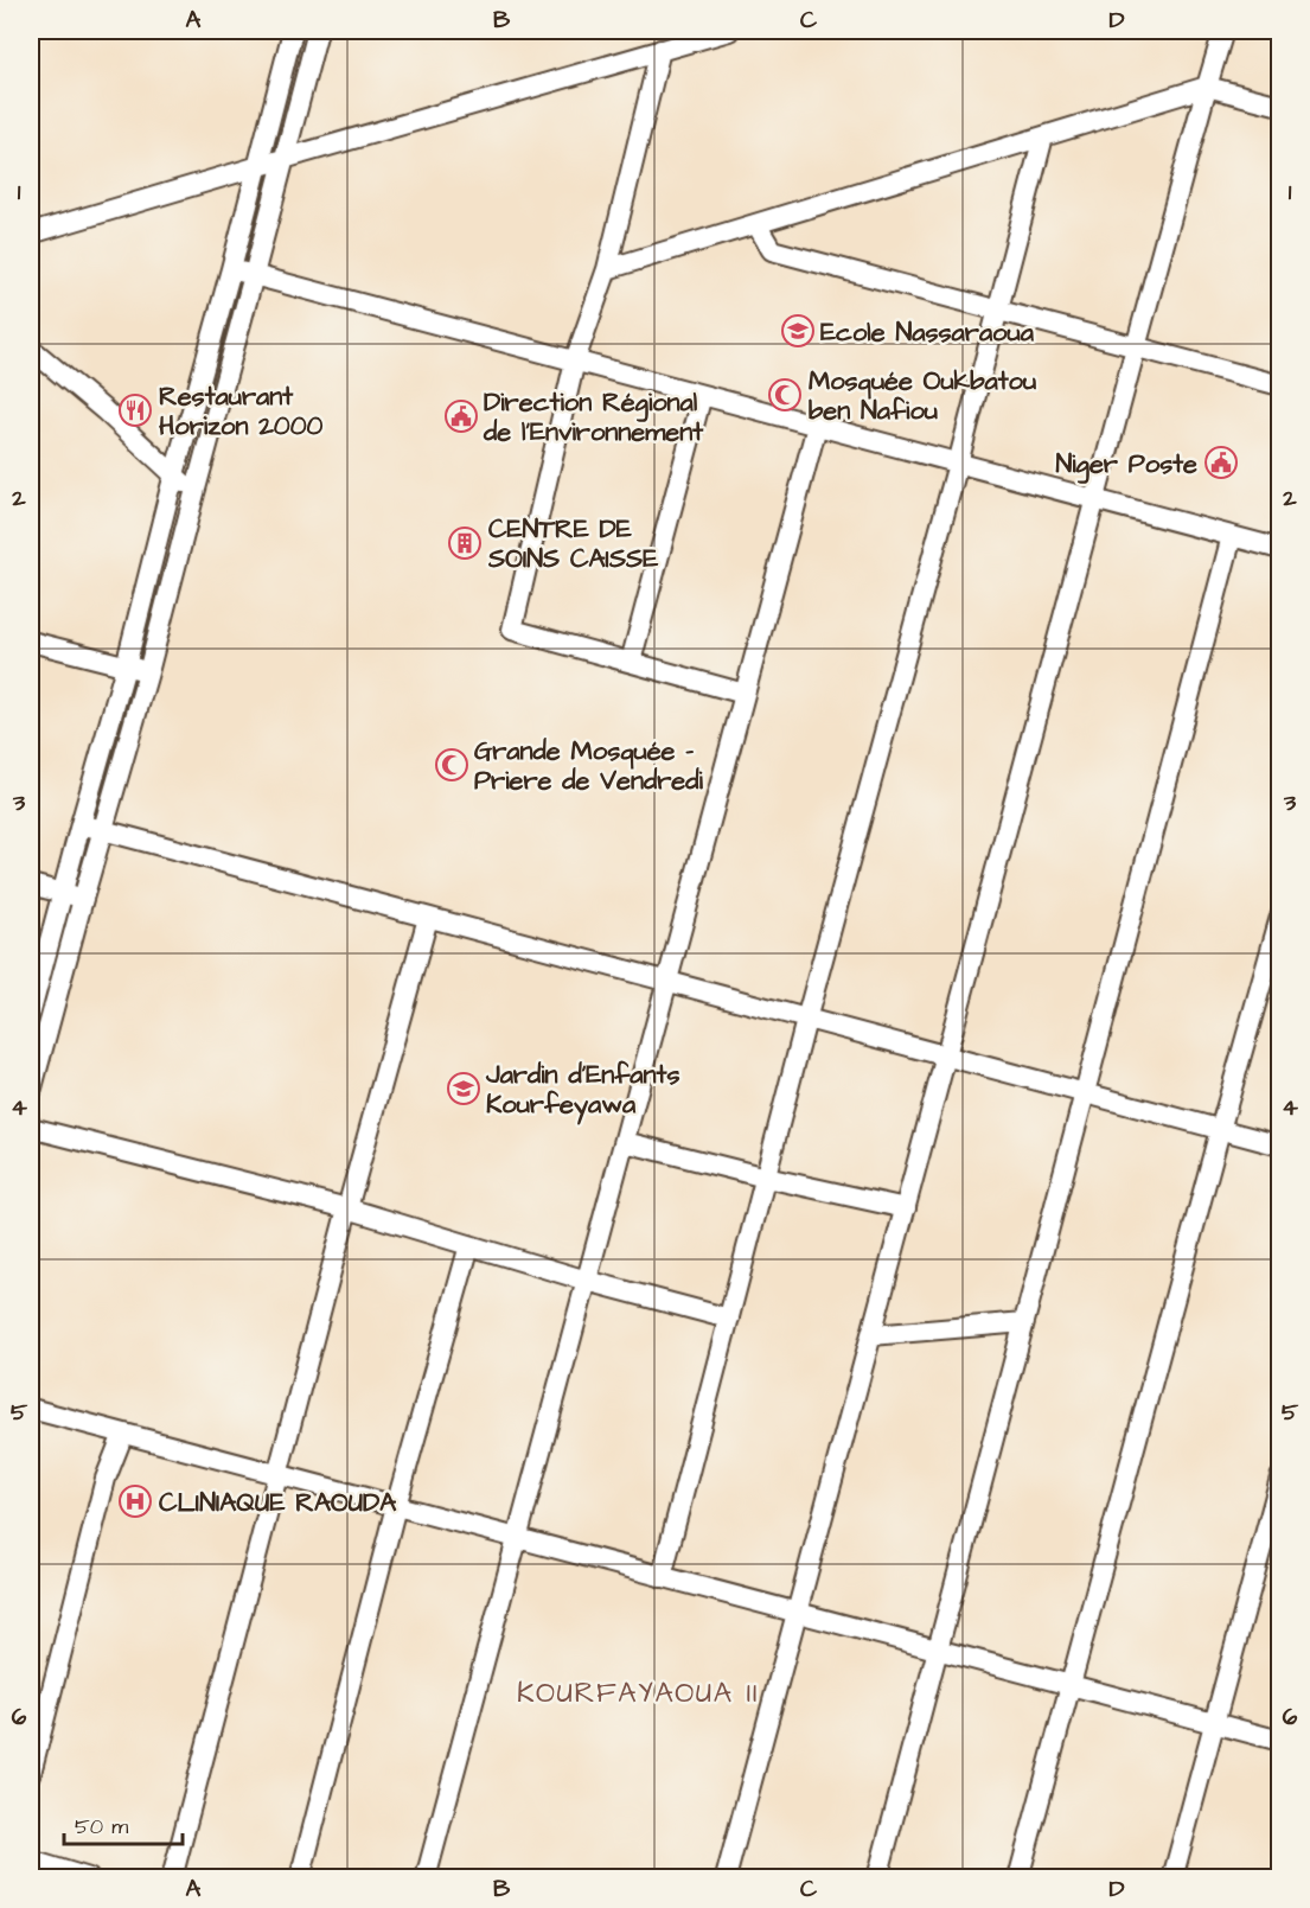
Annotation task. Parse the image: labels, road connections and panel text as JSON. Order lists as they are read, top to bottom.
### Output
{
  "districts": ["KOURFAYAOUA II"],
  "places": {
    "school or university": ["Ecole Nassaraoua", "Jardin d'Enfants Kourfeyawa"],
    "mosque": ["Mosquée Oukbatou ben Nafiou", "Grande Mosquée - Priere de Vendredi"],
    "restaurant": ["Restaurant Horizon 2000"],
    "public building": ["Direction Régional de l'Environnement", "Niger Poste"],
    "building": ["CENTRE DE SOINS CAISSE"],
    "hospital": ["CLINIAQUE RAOUDA"]
  },
  "scale_bar": "50 m",
  "grid": {
    "columns": [
      "A",
      "B",
      "C",
      "D"
    ],
    "rows": [
      "1",
      "2",
      "3",
      "4",
      "5",
      "6"
    ]
  }
}
